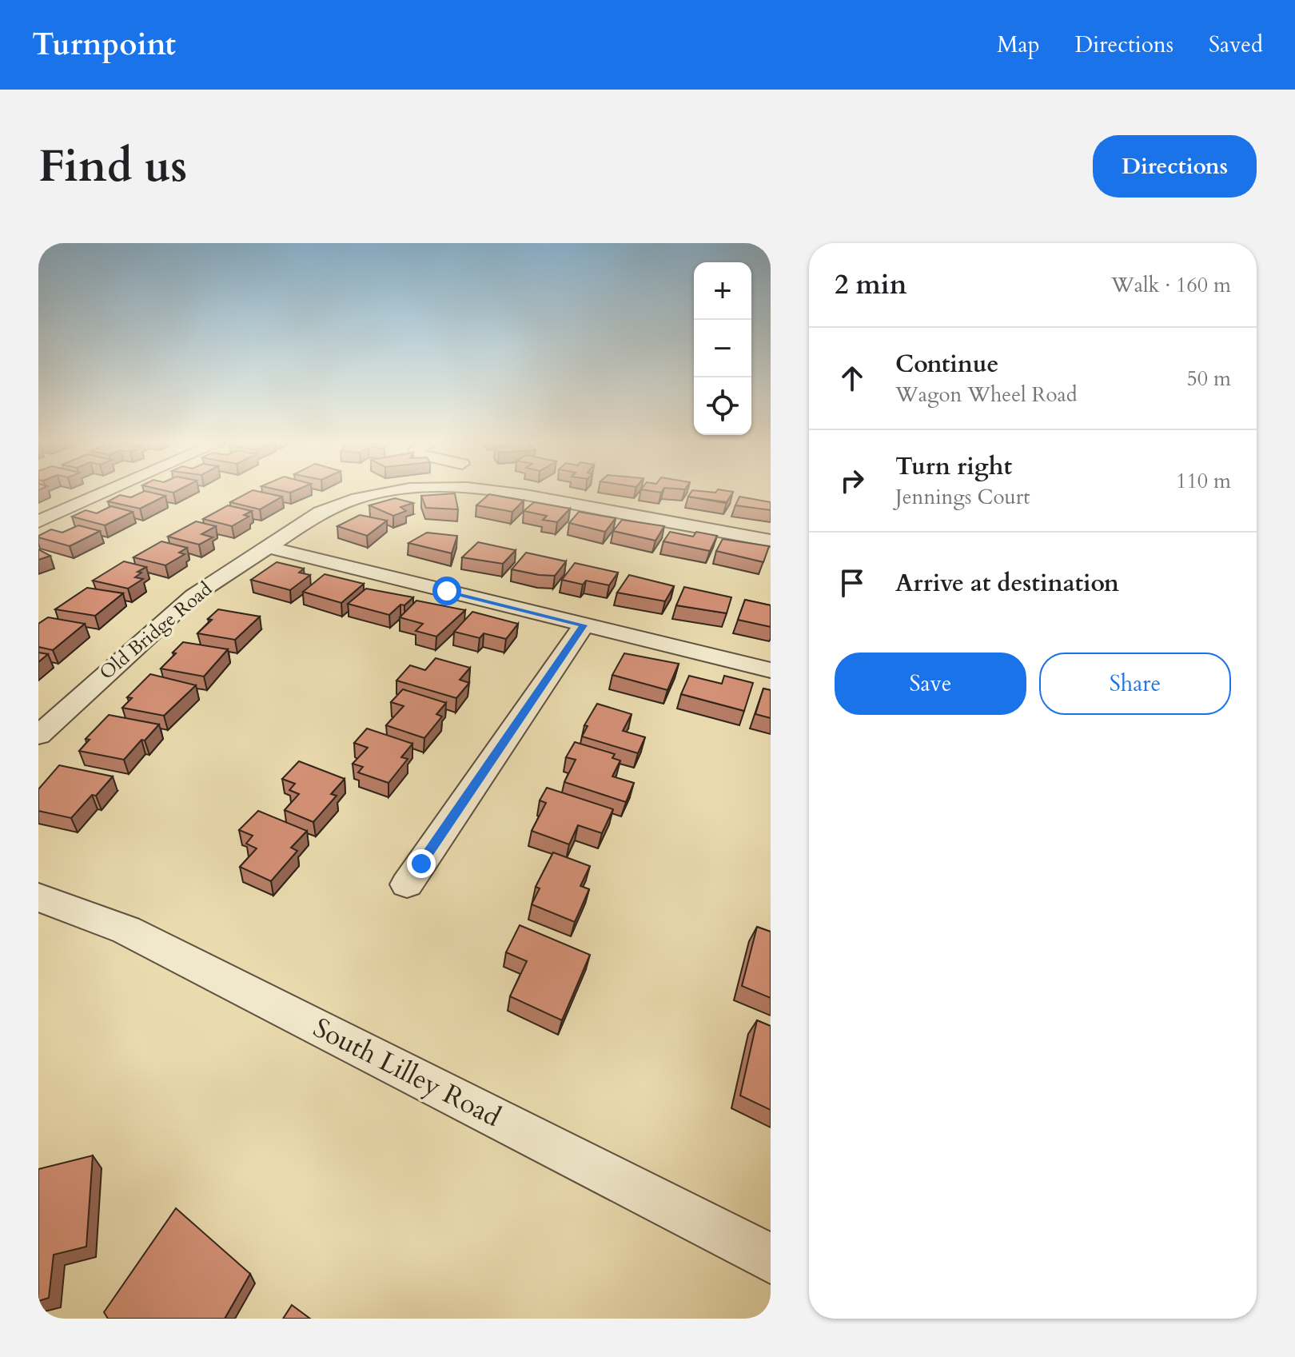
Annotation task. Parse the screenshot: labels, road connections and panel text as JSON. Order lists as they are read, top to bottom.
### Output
{
  "streets": {
    "street": ["Old Bridge Road", "South Lilley Road"]
  },
  "page": {
    "header": "Turnpoint",
    "nav": ["Map", "Directions", "Saved"],
    "buttons": [
      "Directions",
      ["Save", "Share"]
    ],
    "title": "Find us",
    "heading": ["2 min", "Walk · 160 m"],
    "map_buttons": ["+", "−"],
    "list": [
      ["Continue", "Wagon Wheel Road", "50 m"],
      ["Turn right", "Jennings Court", "110 m"],
      "Arrive at destination"
    ]
  }
}
